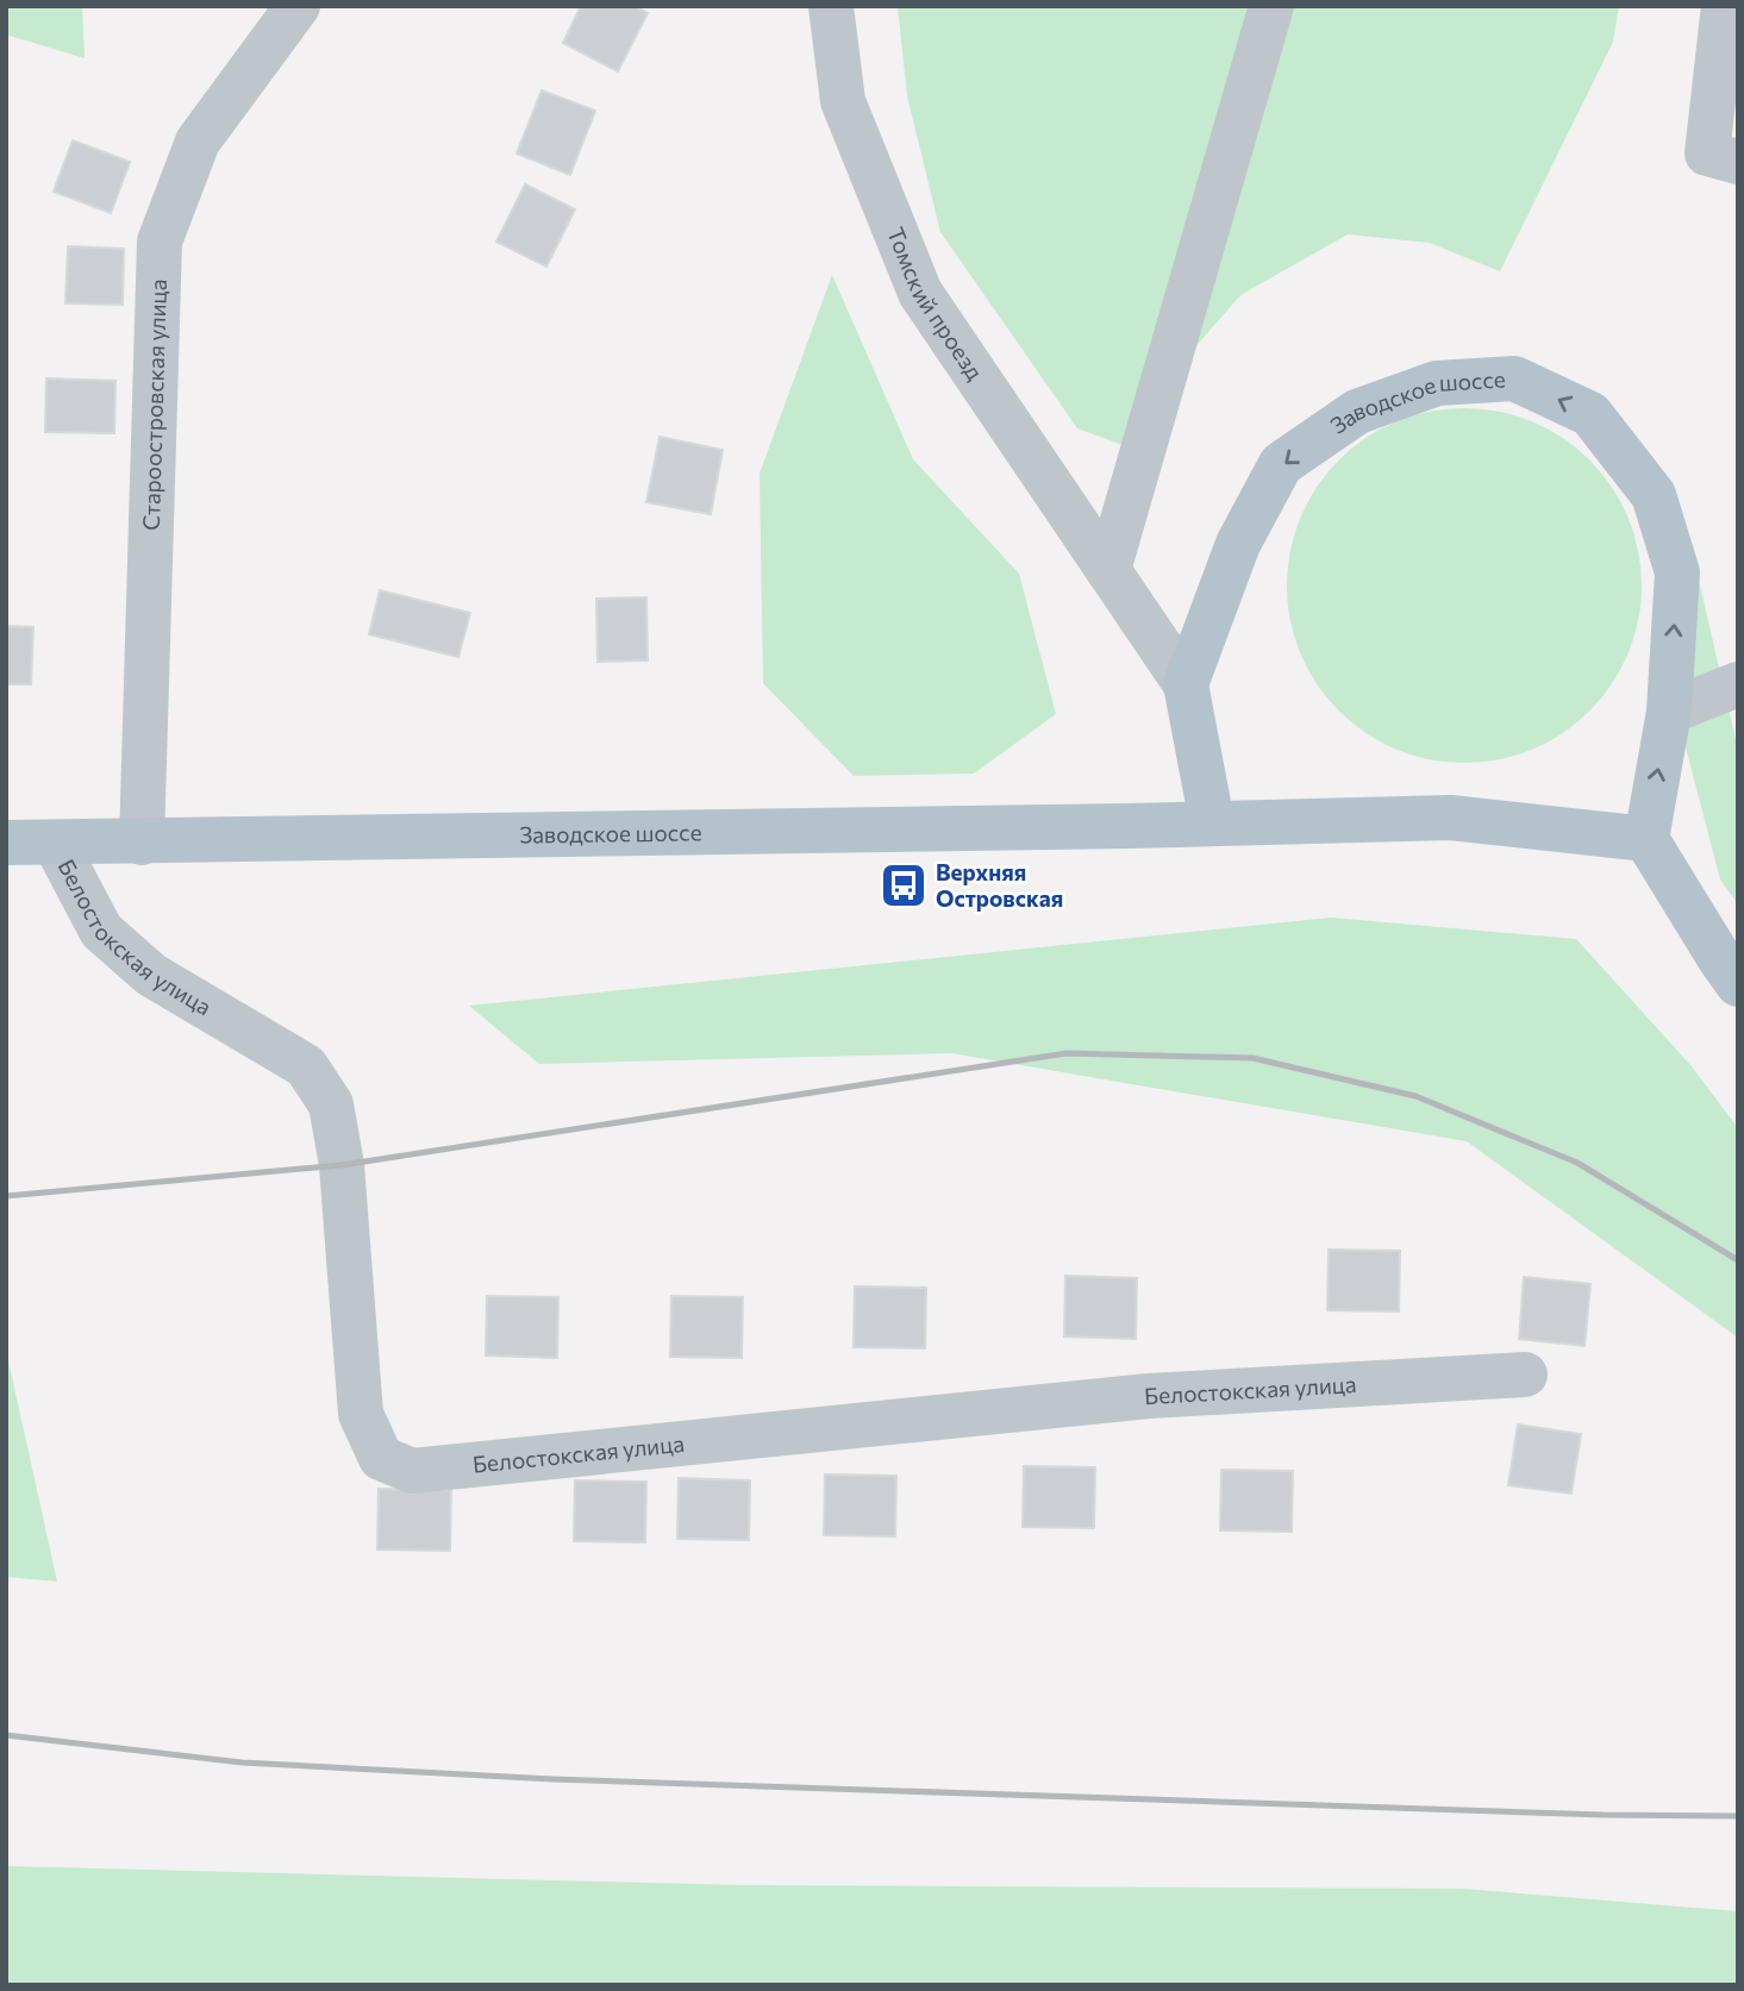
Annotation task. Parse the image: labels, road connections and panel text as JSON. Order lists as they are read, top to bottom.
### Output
{
  "streets": {
    "main road": ["Заводское шоссе"],
    "street": ["Томский проезд", "Староостровская улица", "Белостокская улица"]
  },
  "crossings": [
    ["Томский проезд", "Заводское шоссе"],
    ["Староостровская улица", "Заводское шоссе"],
    ["Заводское шоссе", "Белостокская улица"]
  ],
  "places": {
    "bus stop": ["Верхняя Островская"]
  }
}
